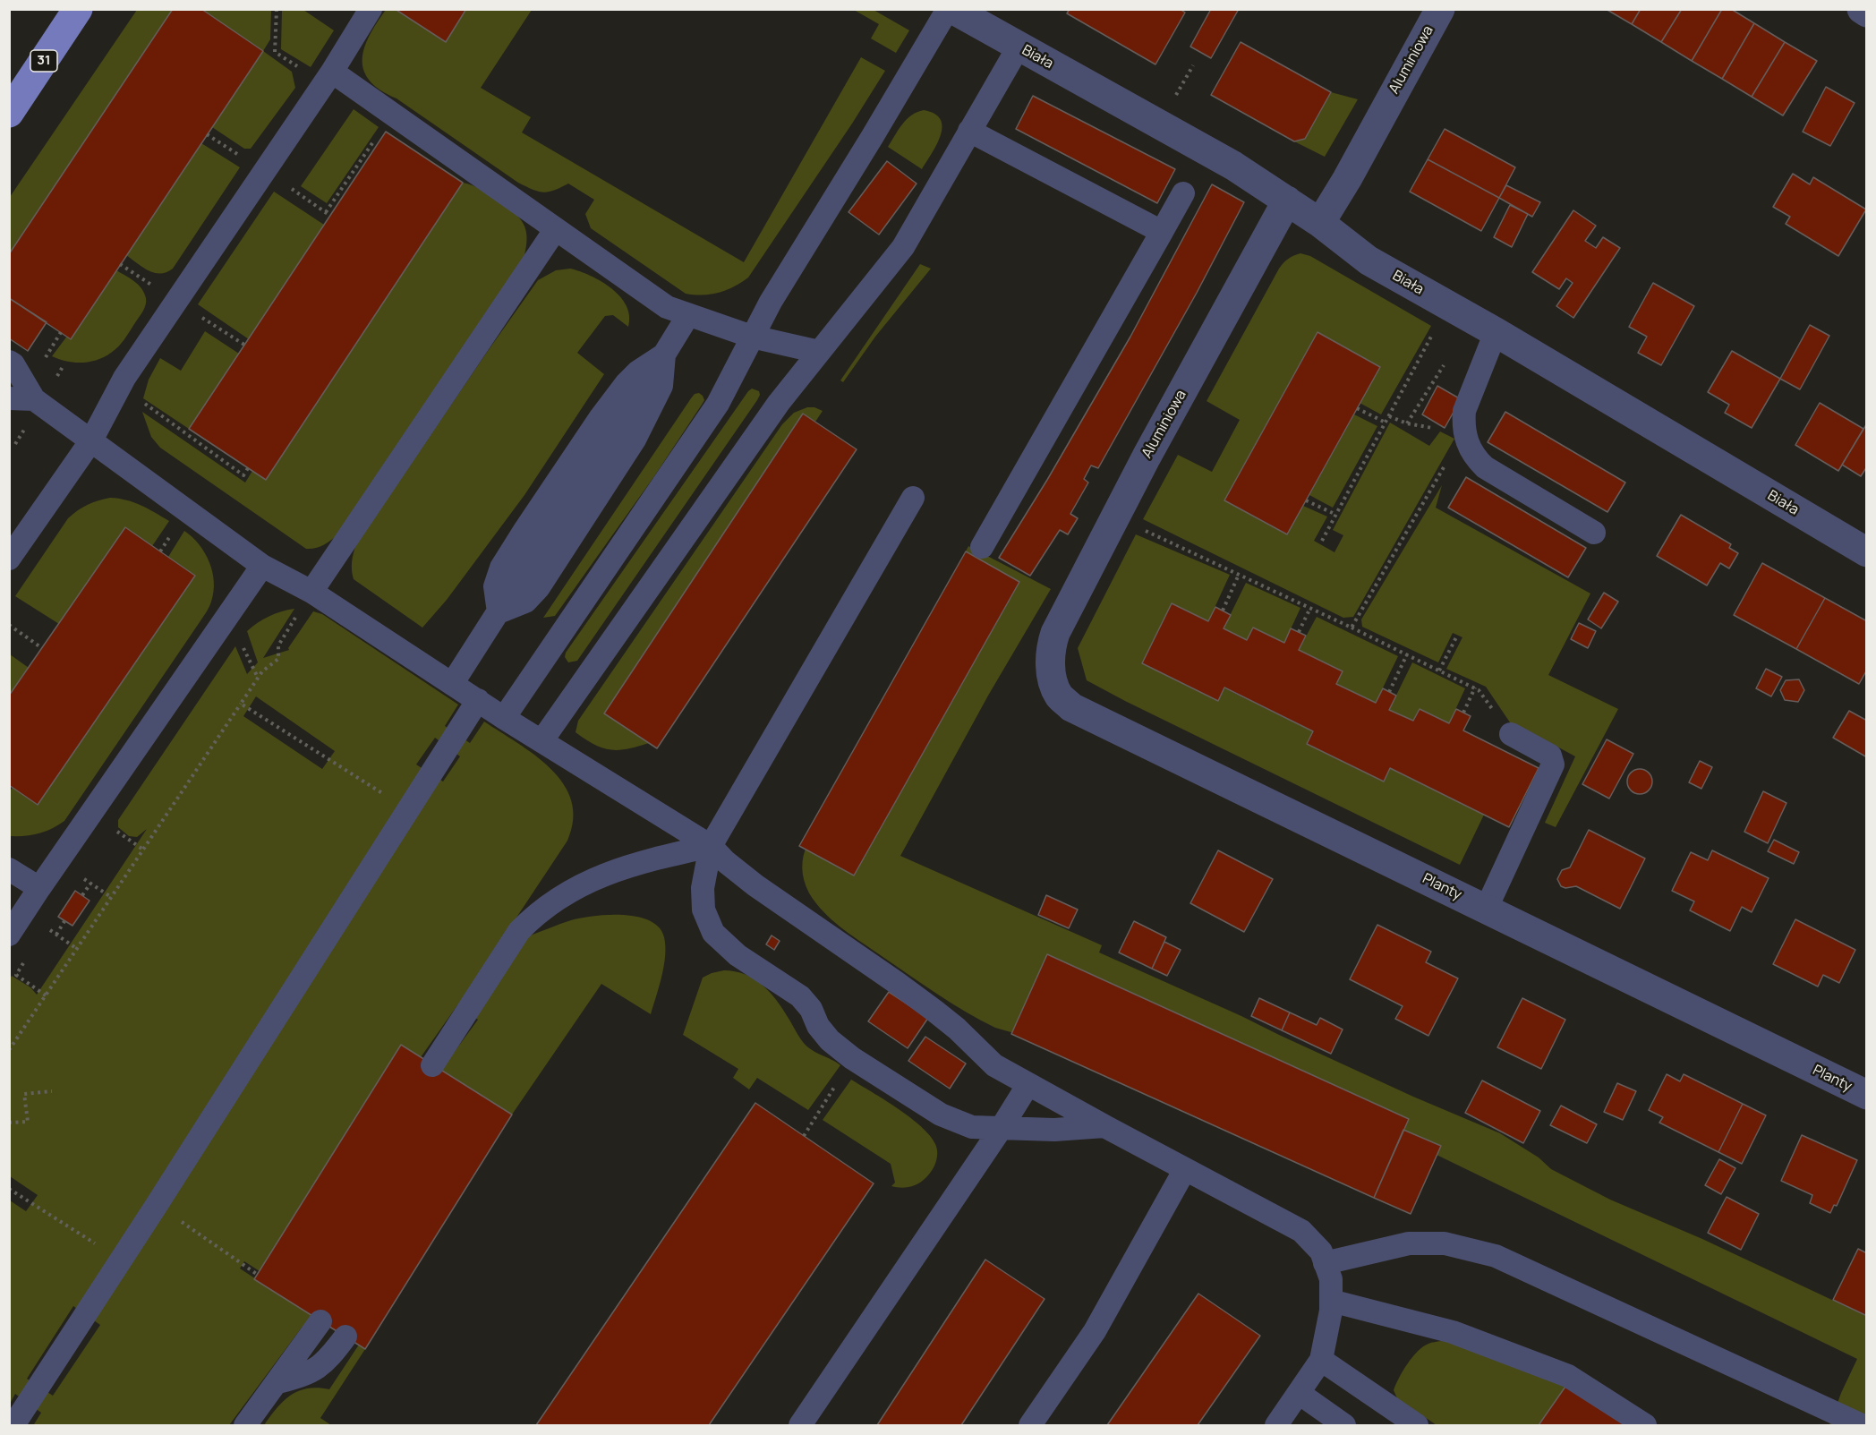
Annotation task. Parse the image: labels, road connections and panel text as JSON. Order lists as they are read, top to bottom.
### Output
{
  "streets": {
    "main road": ["31"],
    "street": ["Biała", "Aluminiowa", "Planty"]
  },
  "crossings": [
    ["Biała", "Aluminiowa"],
    ["Aluminiowa", "Planty"]
  ]
}
